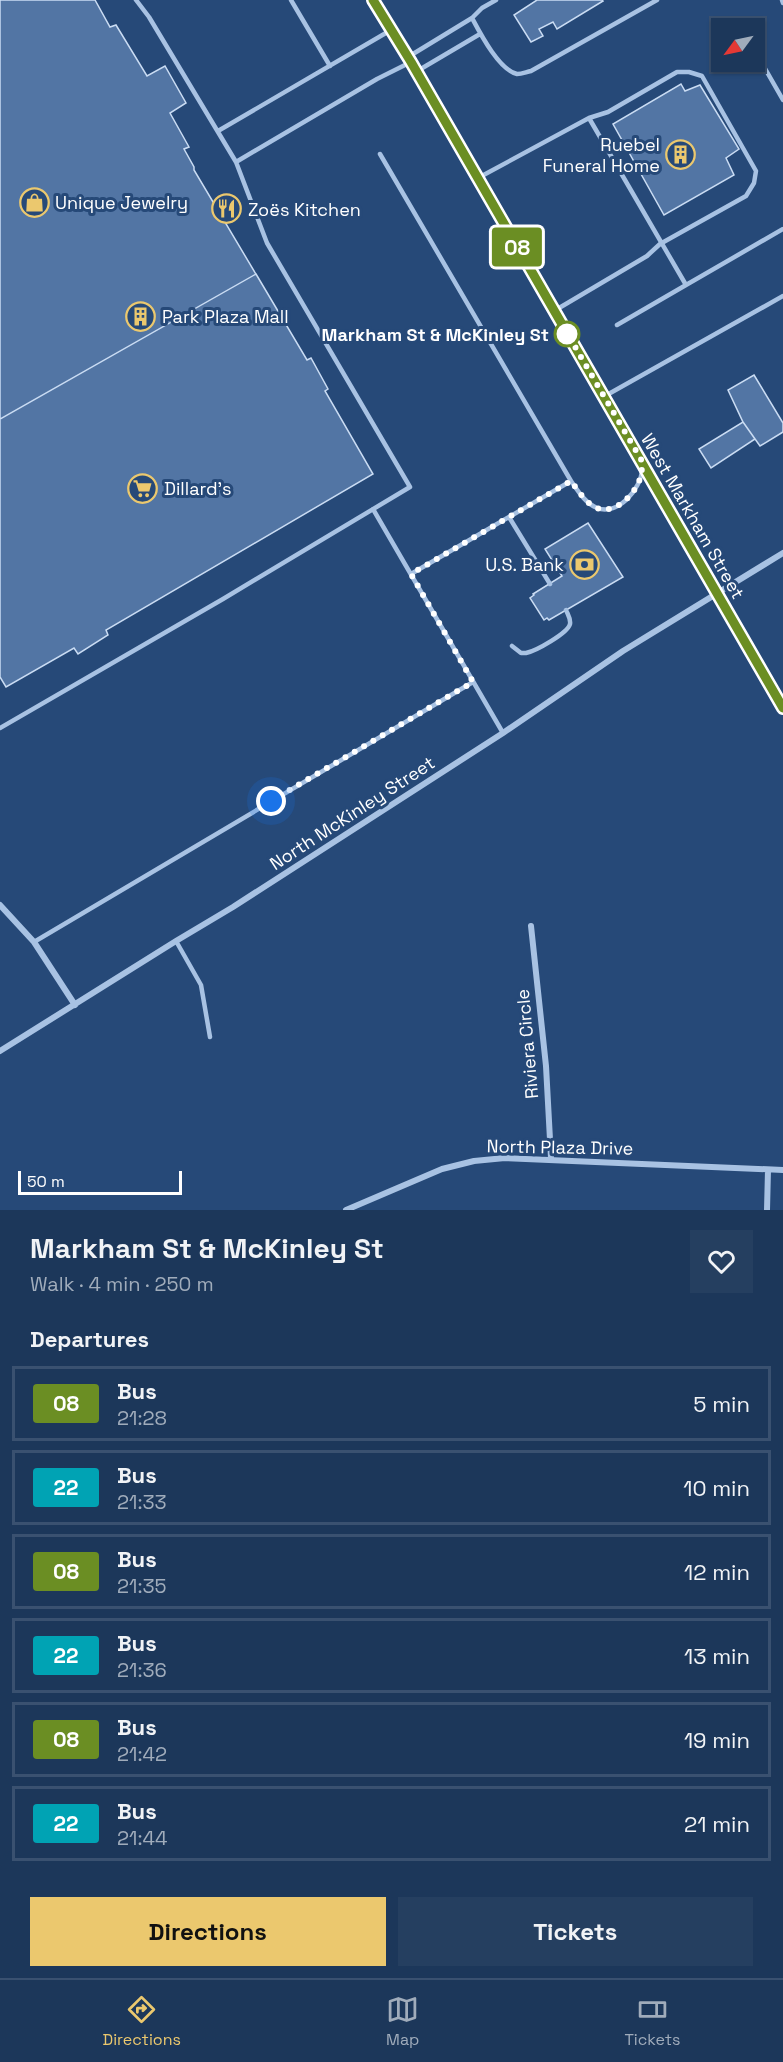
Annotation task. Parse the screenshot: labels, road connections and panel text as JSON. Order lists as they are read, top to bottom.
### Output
{
  "streets": {
    "main road": ["West Markham Street"],
    "street": ["North McKinley Street", "Riviera Circle", "North Plaza Drive"]
  },
  "crossings": [
    ["West Markham Street", "North McKinley Street"],
    ["Riviera Circle", "North Plaza Drive"]
  ],
  "places": {
    "building": ["Ruebel Funeral Home", "Park Plaza Mall"],
    "shop": ["Unique Jewelry"],
    "restaurant": ["Zoës Kitchen"],
    "other": ["Markham St & McKinley St"],
    "supermarket": ["Dillard's"],
    "bank": ["U.S. Bank"]
  },
  "lines": ["bus line 08"],
  "scale_bar": "50 m",
  "north": "bottom left",
  "page": {
    "on_map": "08",
    "scale": "50 m",
    "heading": [
      ["Markham St & McKinley St", "Walk · 4 min · 250 m"],
      "Departures"
    ],
    "list": [
      {
        "mark": "08",
        "name": "Bus",
        "note": "21:28",
        "value": "5 min"
      },
      {
        "mark": "22",
        "name": "Bus",
        "note": "21:33",
        "value": "10 min"
      },
      {
        "mark": "08",
        "name": "Bus",
        "note": "21:35",
        "value": "12 min"
      },
      {
        "mark": "22",
        "name": "Bus",
        "note": "21:36",
        "value": "13 min"
      },
      {
        "mark": "08",
        "name": "Bus",
        "note": "21:42",
        "value": "19 min"
      },
      {
        "mark": "22",
        "name": "Bus",
        "note": "21:44",
        "value": "21 min"
      }
    ],
    "buttons": ["Directions", "Tickets"],
    "tabs": ["Directions", "Map", "Tickets"]
  }
}
